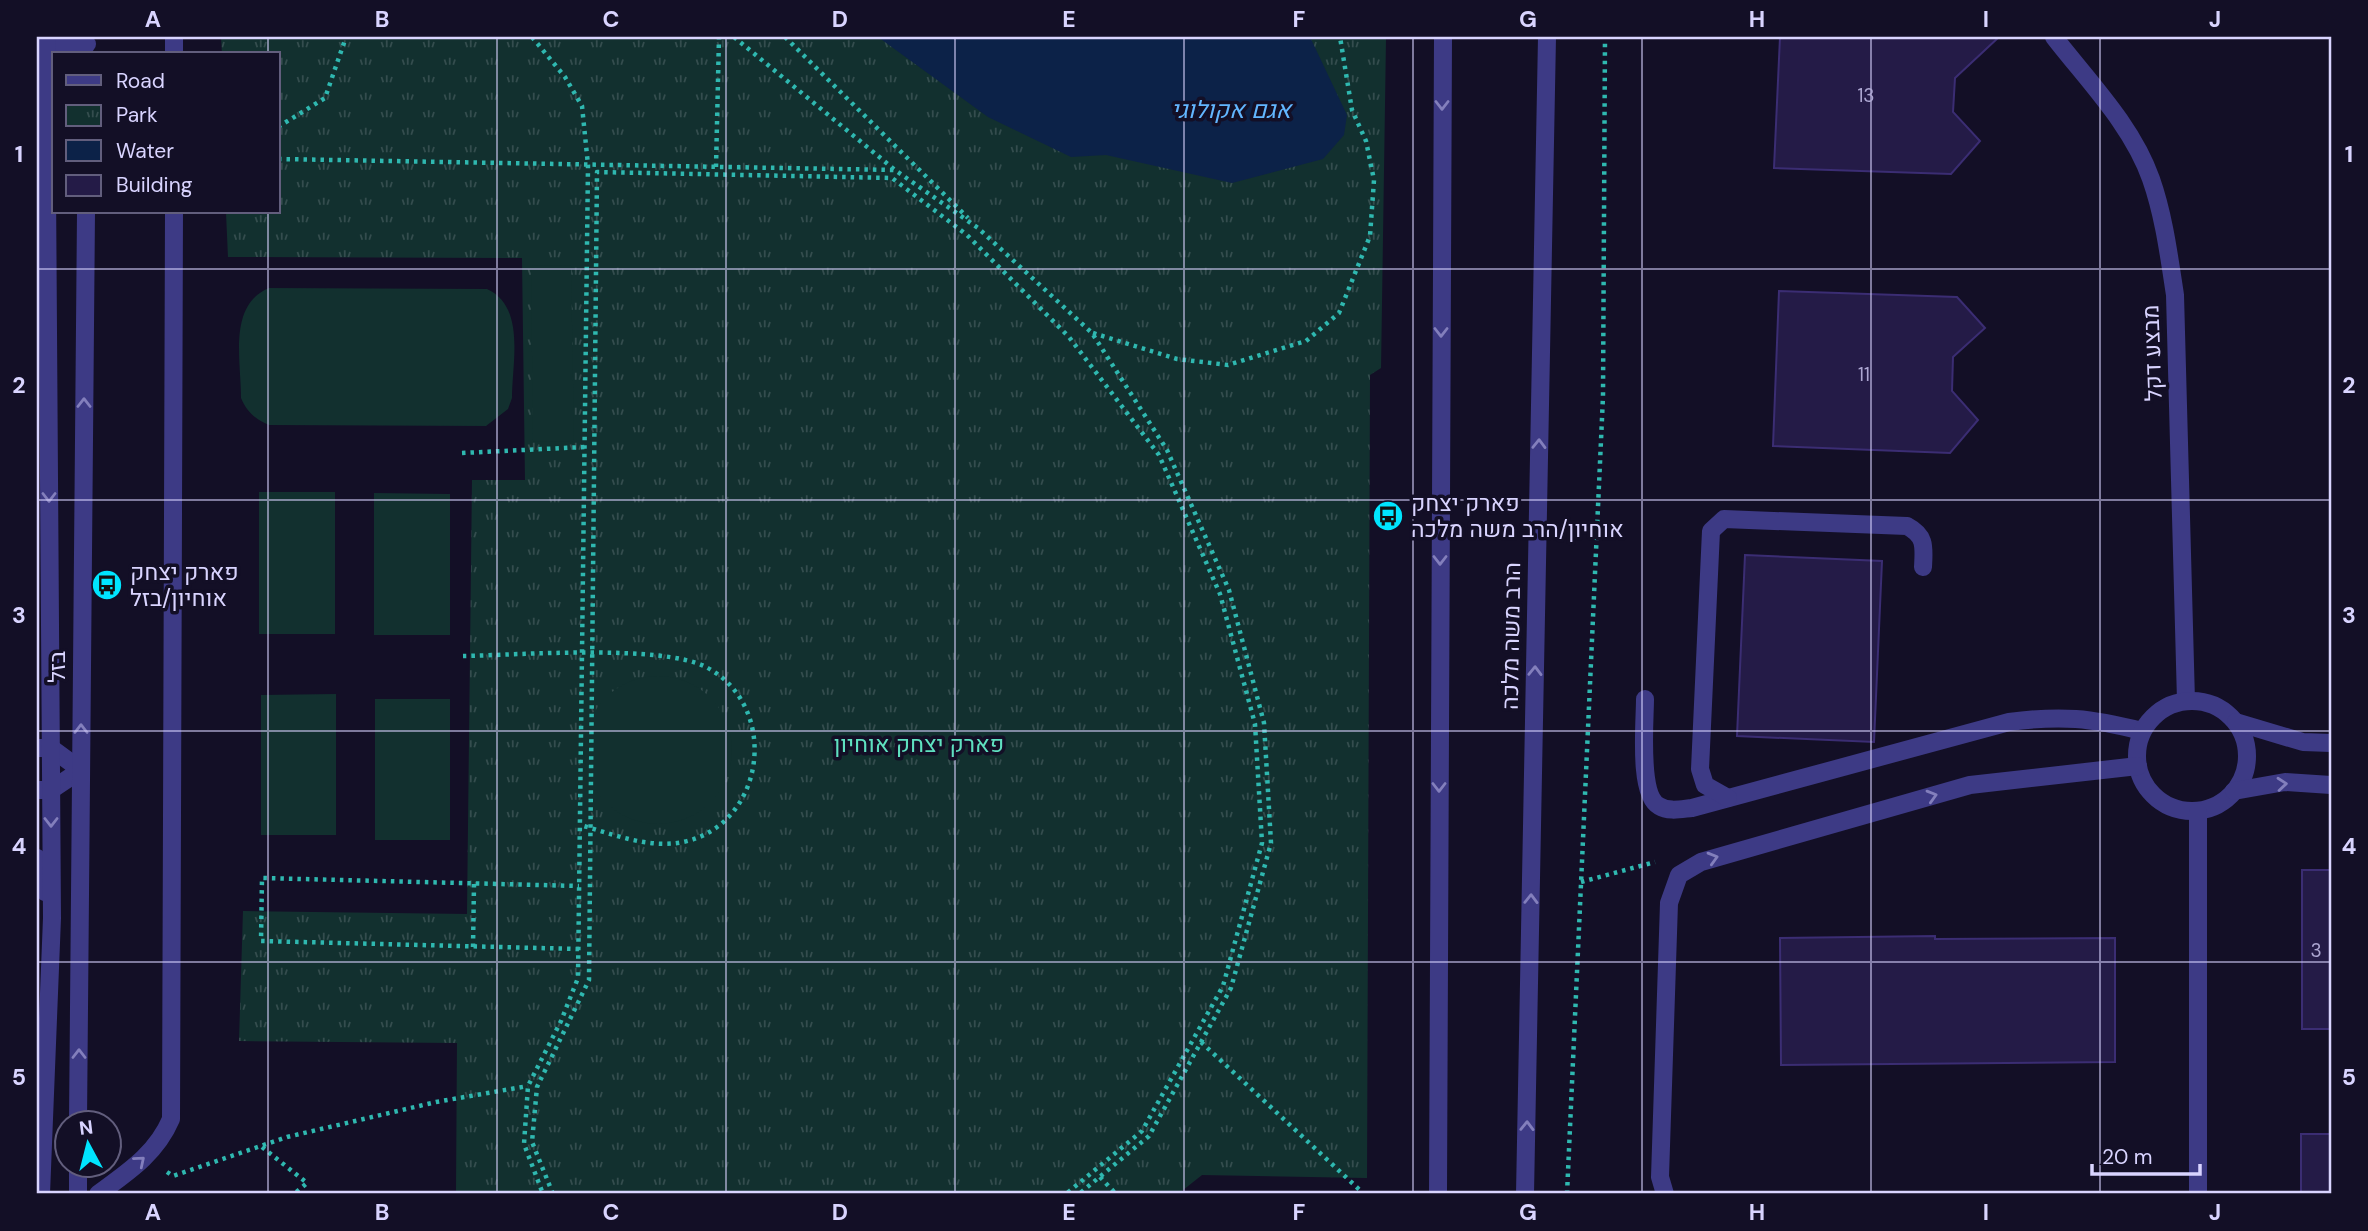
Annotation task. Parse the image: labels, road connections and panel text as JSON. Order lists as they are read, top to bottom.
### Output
{
  "streets": {
    "street": ["מבצע דקל", "הרב משה מלכה", "בזל"]
  },
  "water": ["אגם אקולוגי"],
  "parks": ["פארק יצחק אוחיון"],
  "places": {
    "bus stop": ["פארק יצחק אוחיון/הרב משה מלכה", "פארק יצחק אוחיון/בזל"]
  },
  "house_numbers": ["13", "11", "3"],
  "legend": [
    "Road",
    "Park",
    "Water",
    "Building"
  ],
  "scale_bar": "20 m",
  "north": "top",
  "grid": {
    "columns": [
      "A",
      "B",
      "C",
      "D",
      "E",
      "F",
      "G",
      "H",
      "I",
      "J"
    ],
    "rows": [
      "1",
      "2",
      "3",
      "4",
      "5"
    ]
  }
}
